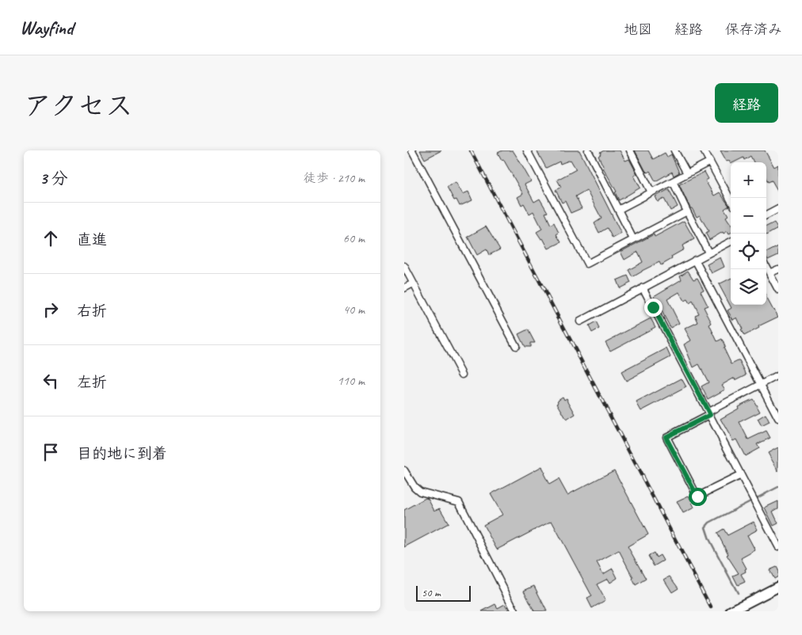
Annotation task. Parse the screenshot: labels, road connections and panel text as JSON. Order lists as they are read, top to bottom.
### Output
{
  "scale_bar": "50 m",
  "page": {
    "header": "Wayfind",
    "nav": ["地図", "経路", "保存済み"],
    "title": "アクセス",
    "buttons": "経路",
    "heading": ["3 分", "徒歩 · 210 m"],
    "map_buttons": ["+", "−"],
    "list": [
      ["直進", "60 m"],
      ["右折", "40 m"],
      ["左折", "110 m"],
      "目的地に到着"
    ],
    "scale": "50 m"
  }
}
